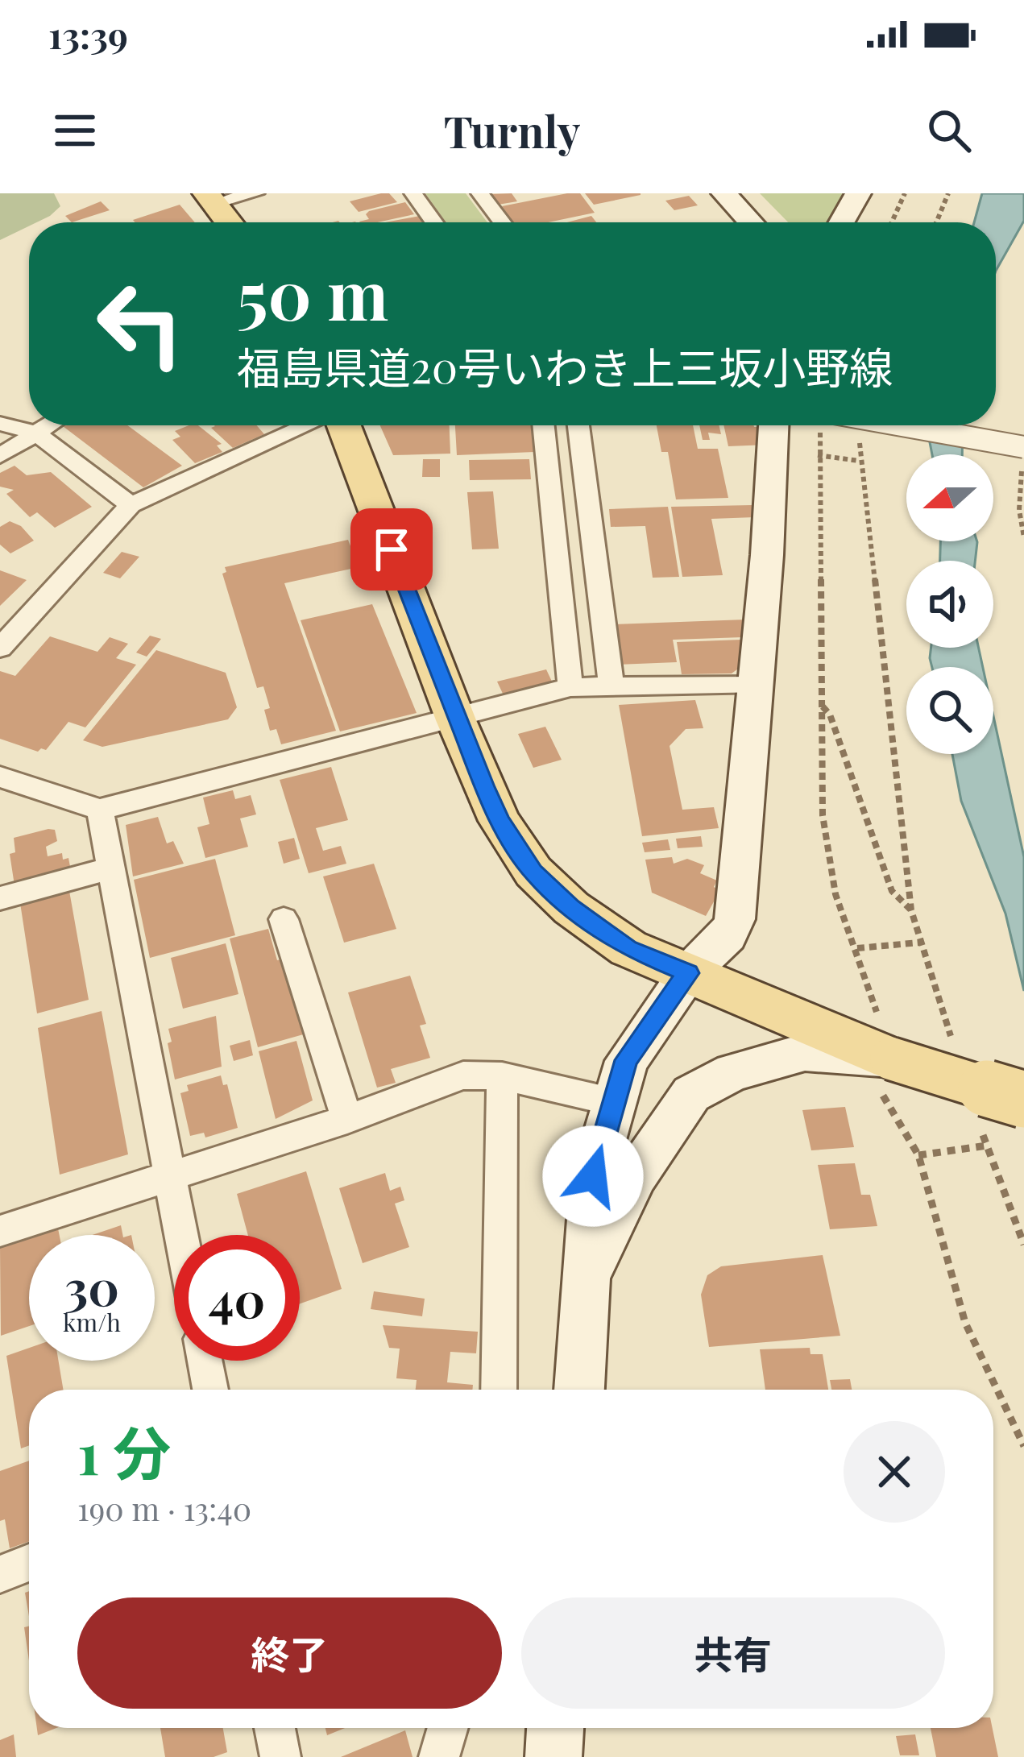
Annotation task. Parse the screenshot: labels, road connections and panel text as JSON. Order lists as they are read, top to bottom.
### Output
{
  "north": "left",
  "page": {
    "status": "13:39",
    "header": "Turnly",
    "turn": ["50 m", "福島県道20号いわき上三坂小野線"],
    "speed": "30 km/h",
    "limit": "40",
    "heading": ["1 分", "190 m · 13:40"],
    "buttons": ["終了", "共有"]
  }
}
